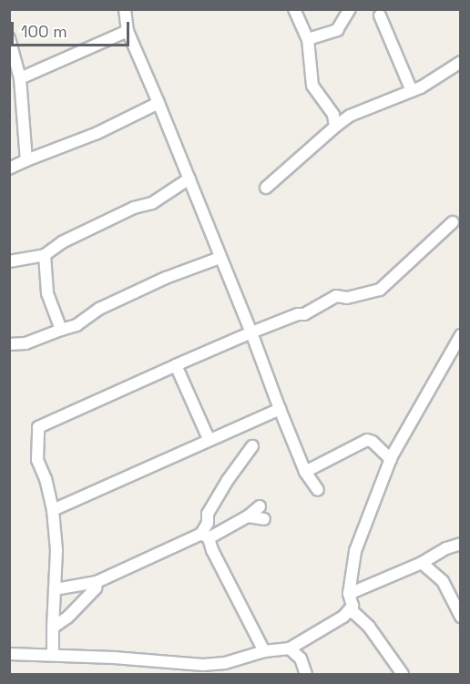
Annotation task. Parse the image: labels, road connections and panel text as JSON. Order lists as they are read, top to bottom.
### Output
{
  "scale_bar": "100 m"
}
